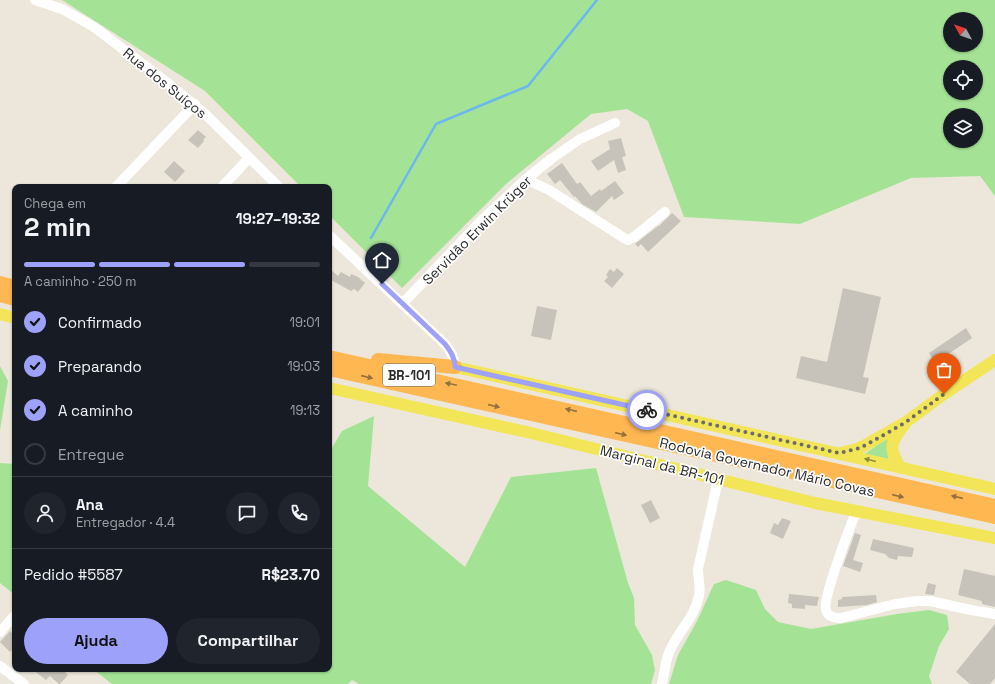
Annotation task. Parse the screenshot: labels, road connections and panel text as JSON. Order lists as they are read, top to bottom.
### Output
{
  "streets": {
    "highway": ["BR-101", "Rodovia Governador Mário Covas"],
    "main road": ["Marginal da BR-101"],
    "street": ["Rua dos Suíços", "Servidão Erwin Krüger"]
  },
  "north": "top left",
  "page": {
    "heading": ["2 min", "Chega em", "19:27–19:32"],
    "panel": [
      "Ana",
      "Entregador · 4.4",
      "Pedido #5587",
      "R$23.70"
    ],
    "bar": "A caminho · 250 m",
    "list": [
      ["Confirmado", "19:01"],
      ["Preparando", "19:03"],
      ["A caminho", "19:13"],
      "Entregue"
    ],
    "buttons": ["Ajuda", "Compartilhar"]
  }
}
